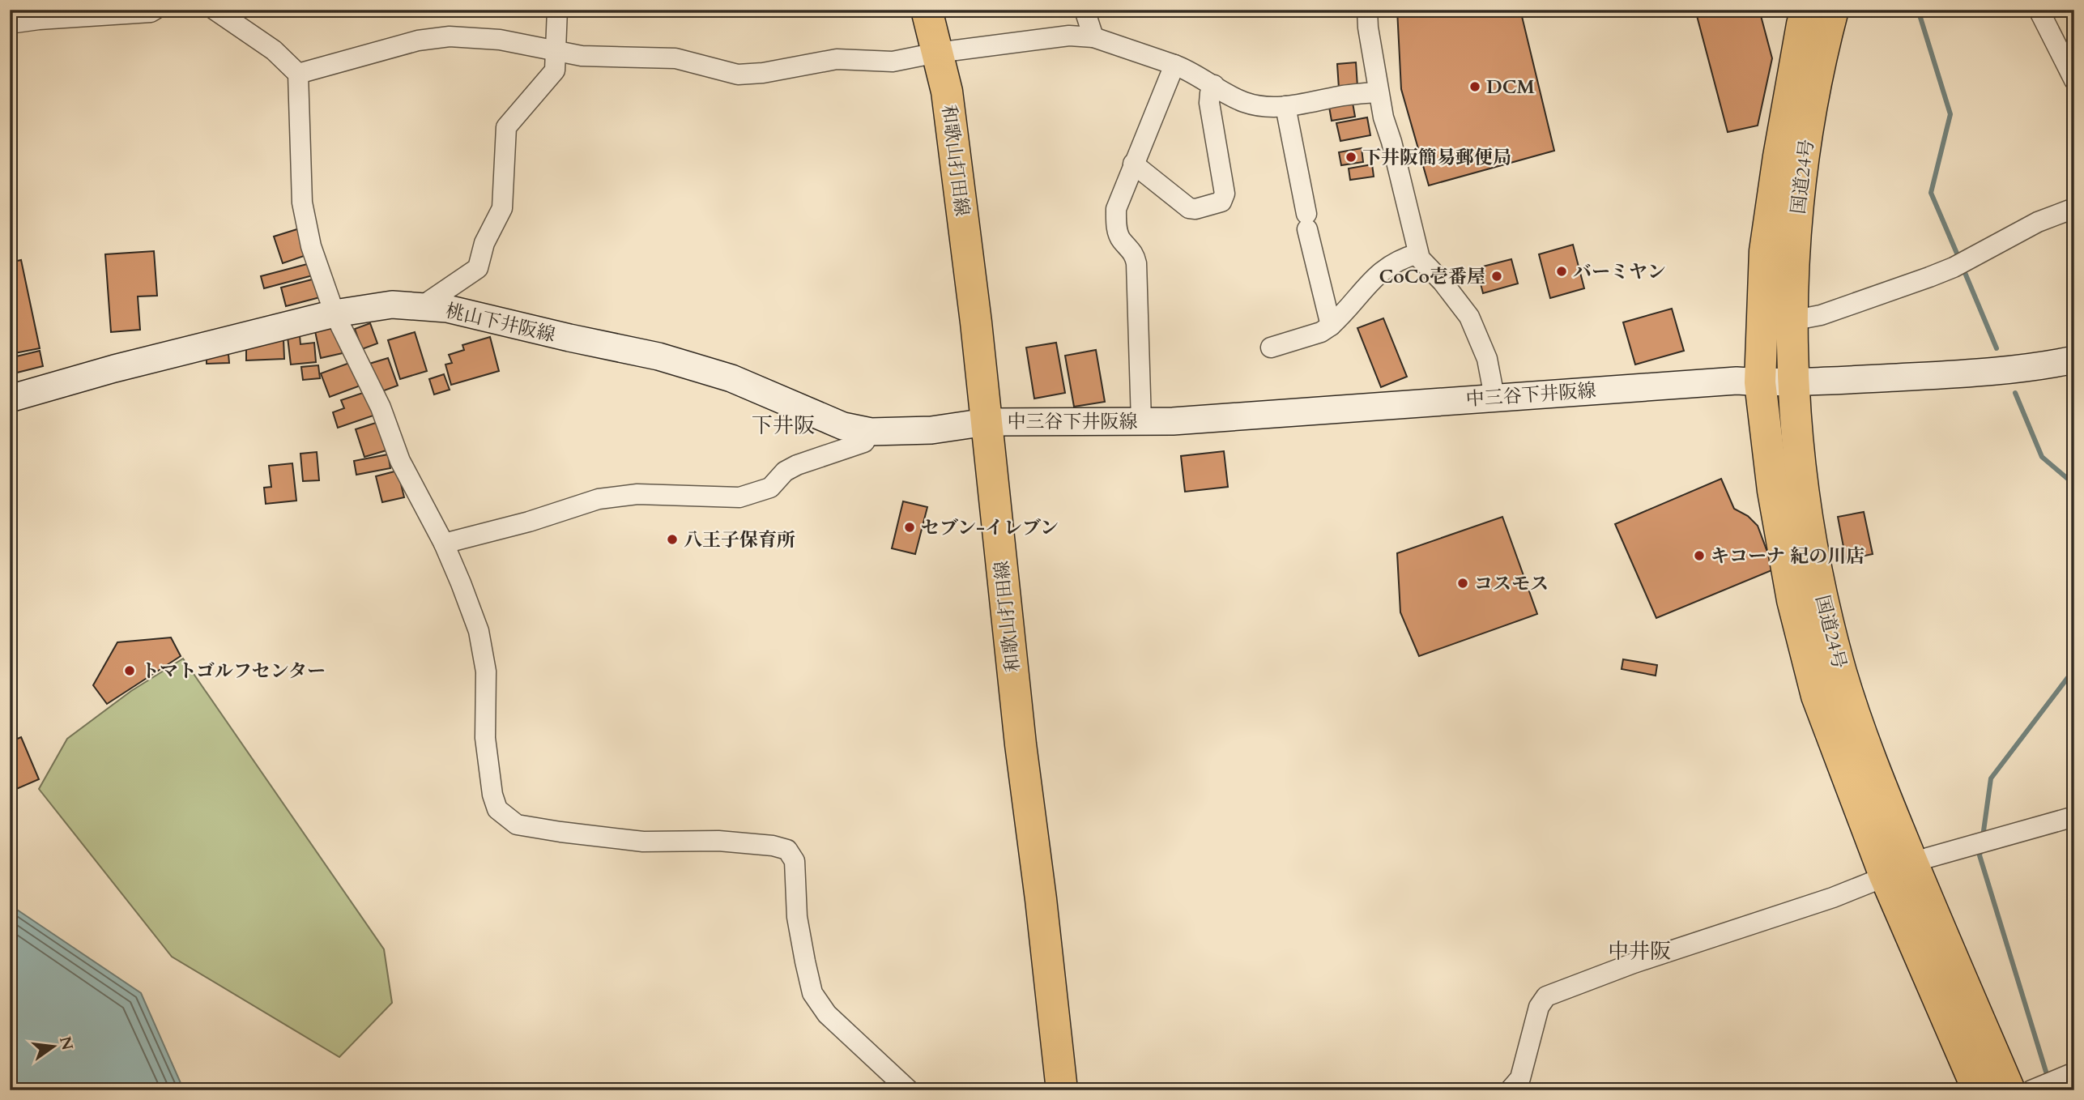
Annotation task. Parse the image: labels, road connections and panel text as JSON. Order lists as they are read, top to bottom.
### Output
{
  "streets": {
    "main road": [
      "和歌山打田線",
      "国道24号",
      "桃山下井阪線",
      "中三谷下井阪線"
    ]
  },
  "crossings": [
    ["和歌山打田線", "桃山下井阪線"],
    ["和歌山打田線", "中三谷下井阪線"],
    ["国道24号", "中三谷下井阪線"],
    ["桃山下井阪線", "中三谷下井阪線"]
  ],
  "districts": ["下井阪", "中井阪"],
  "places": [
    "DCM",
    "下井阪簡易郵便局",
    "バーミヤン",
    "CoCo壱番屋",
    "セブン-イレブン",
    "八王子保育所",
    "キコーナ 紀の川店",
    "コスモス",
    "トマトゴルフセンター"
  ],
  "north": "right"
}
